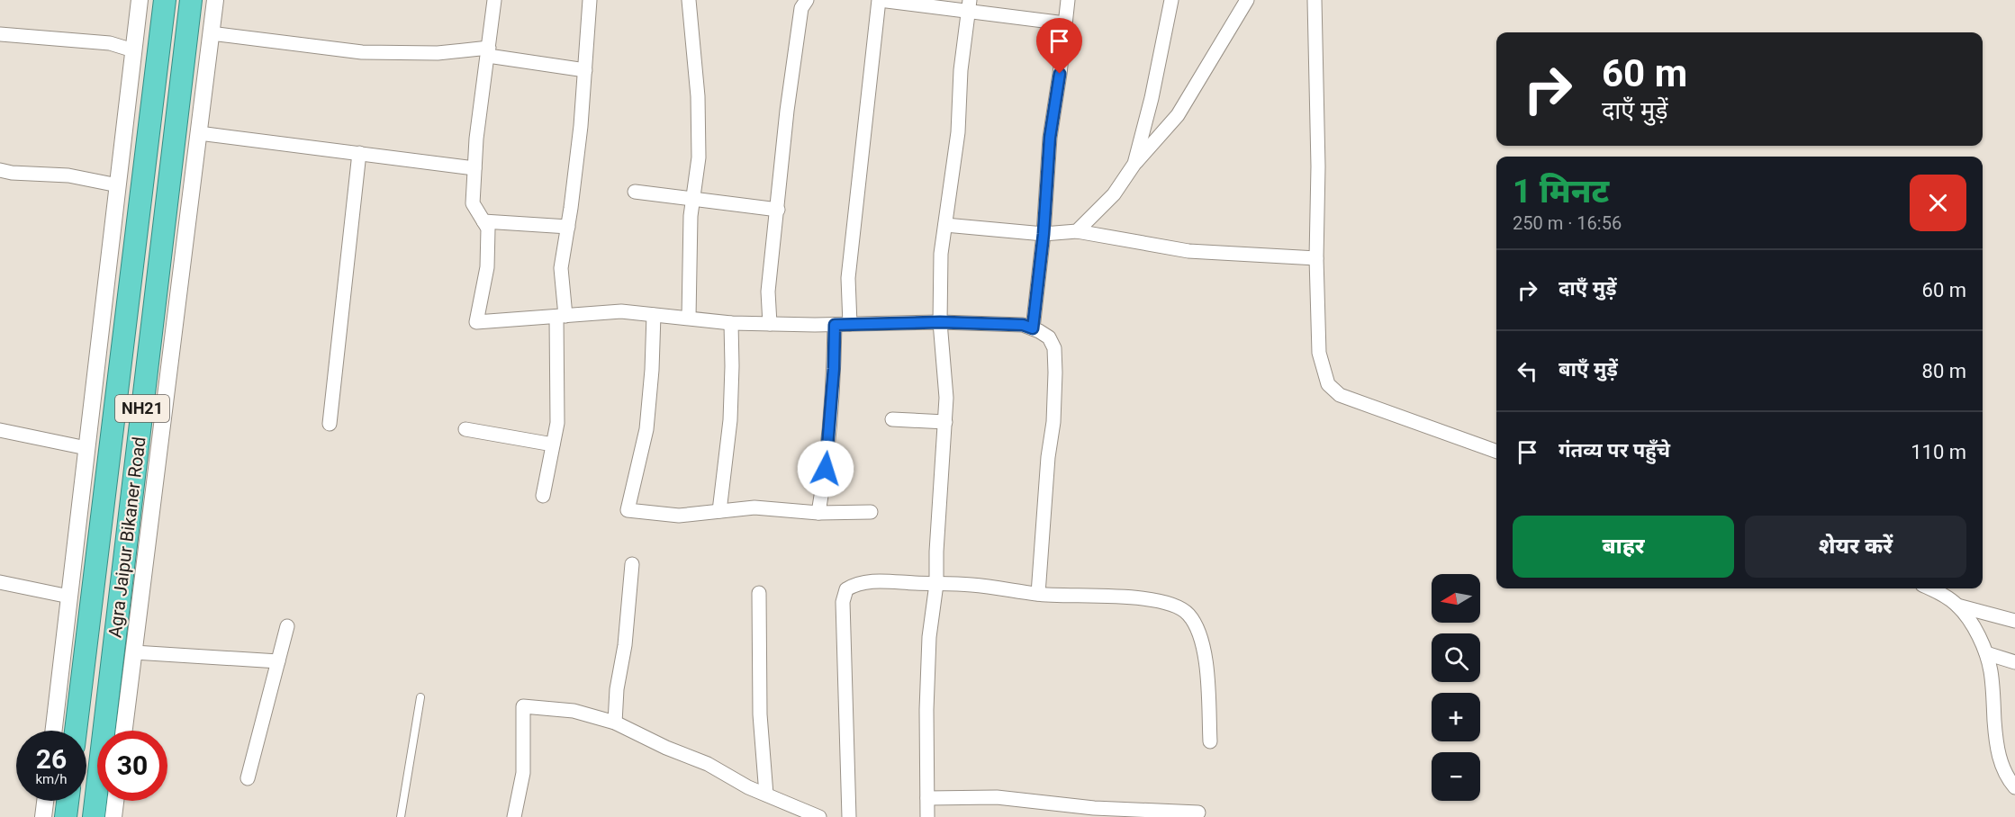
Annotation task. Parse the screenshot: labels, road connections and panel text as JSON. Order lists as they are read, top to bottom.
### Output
{
  "streets": {
    "highway": ["NH21", "Agra Jaipur Bikaner Road"]
  },
  "north": "left",
  "page": {
    "turn": ["60 m", "दाएँ मुड़ें"],
    "heading": ["1 मिनट", "250 m · 16:56"],
    "list": [
      {
        "name": "दाएँ मुड़ें",
        "value": "60 m"
      },
      {
        "name": "बाएँ मुड़ें",
        "value": "80 m"
      },
      {
        "name": "गंतव्य पर पहुँचे",
        "value": "110 m"
      }
    ],
    "buttons": ["बाहर", "शेयर करें"],
    "map_buttons": ["+", "−"],
    "speed": "26 km/h",
    "limit": "30"
  }
}
